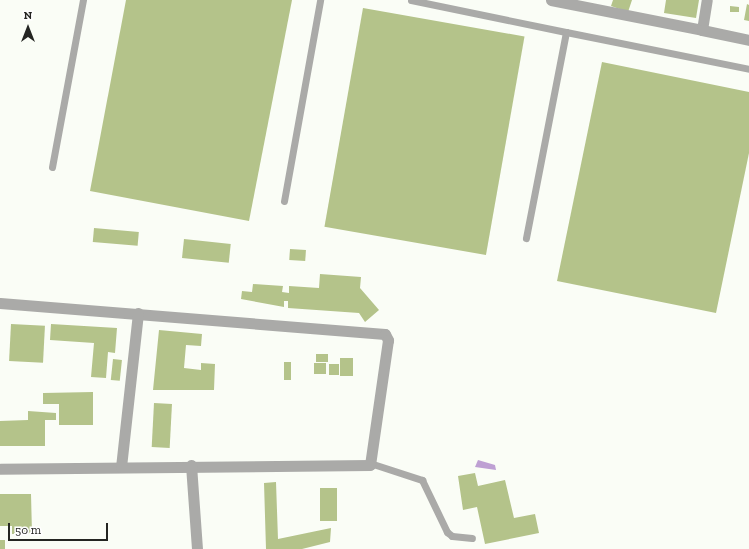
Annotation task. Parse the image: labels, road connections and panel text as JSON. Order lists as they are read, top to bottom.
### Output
{
  "scale_bar": "50 m",
  "north": "top"
}
